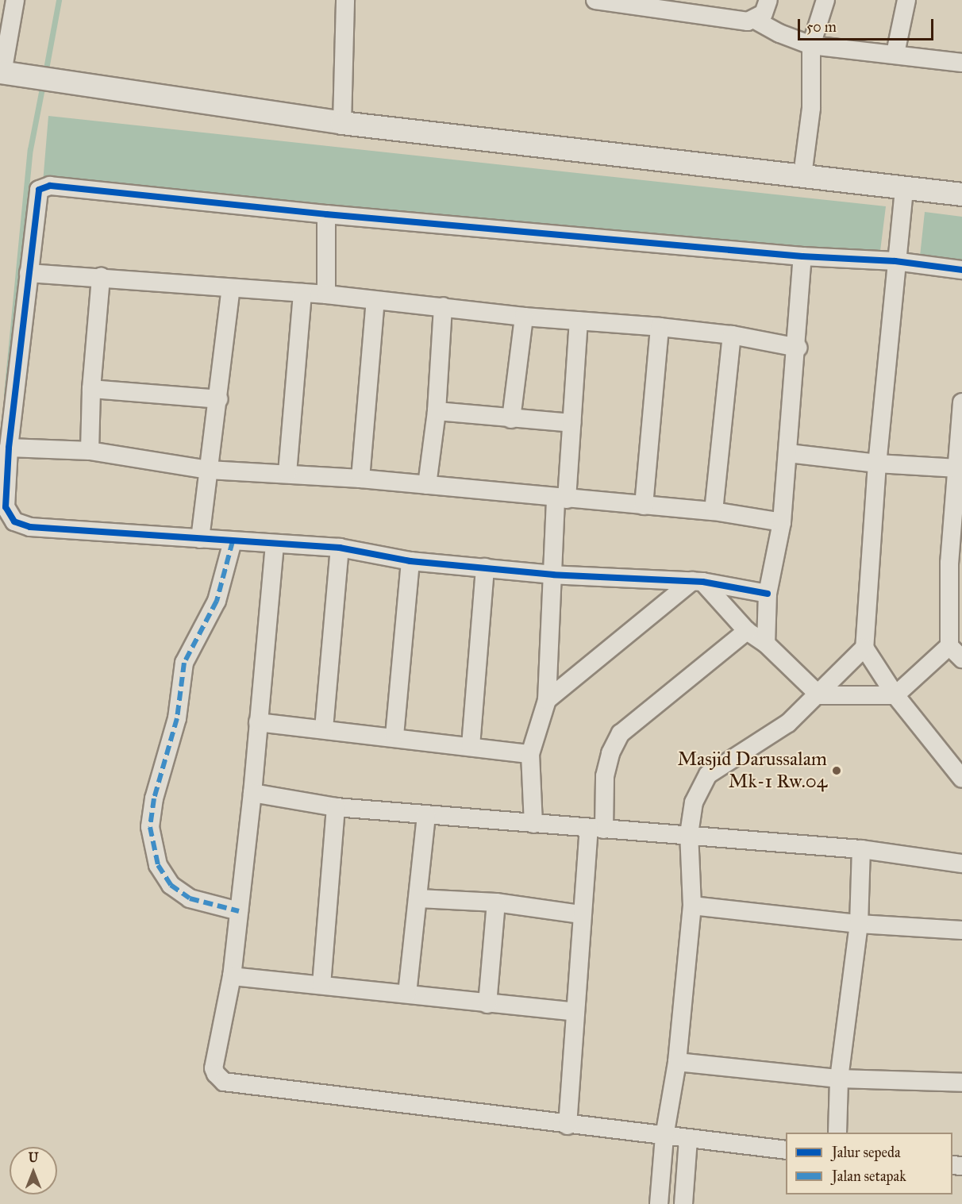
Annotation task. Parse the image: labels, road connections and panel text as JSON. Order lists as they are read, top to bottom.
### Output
{
  "places": ["Masjid Darussalam Mk-1 Rw.04"],
  "legend": ["Jalur sepeda", "Jalan setapak"],
  "scale_bar": "50 m",
  "north": "top"
}
